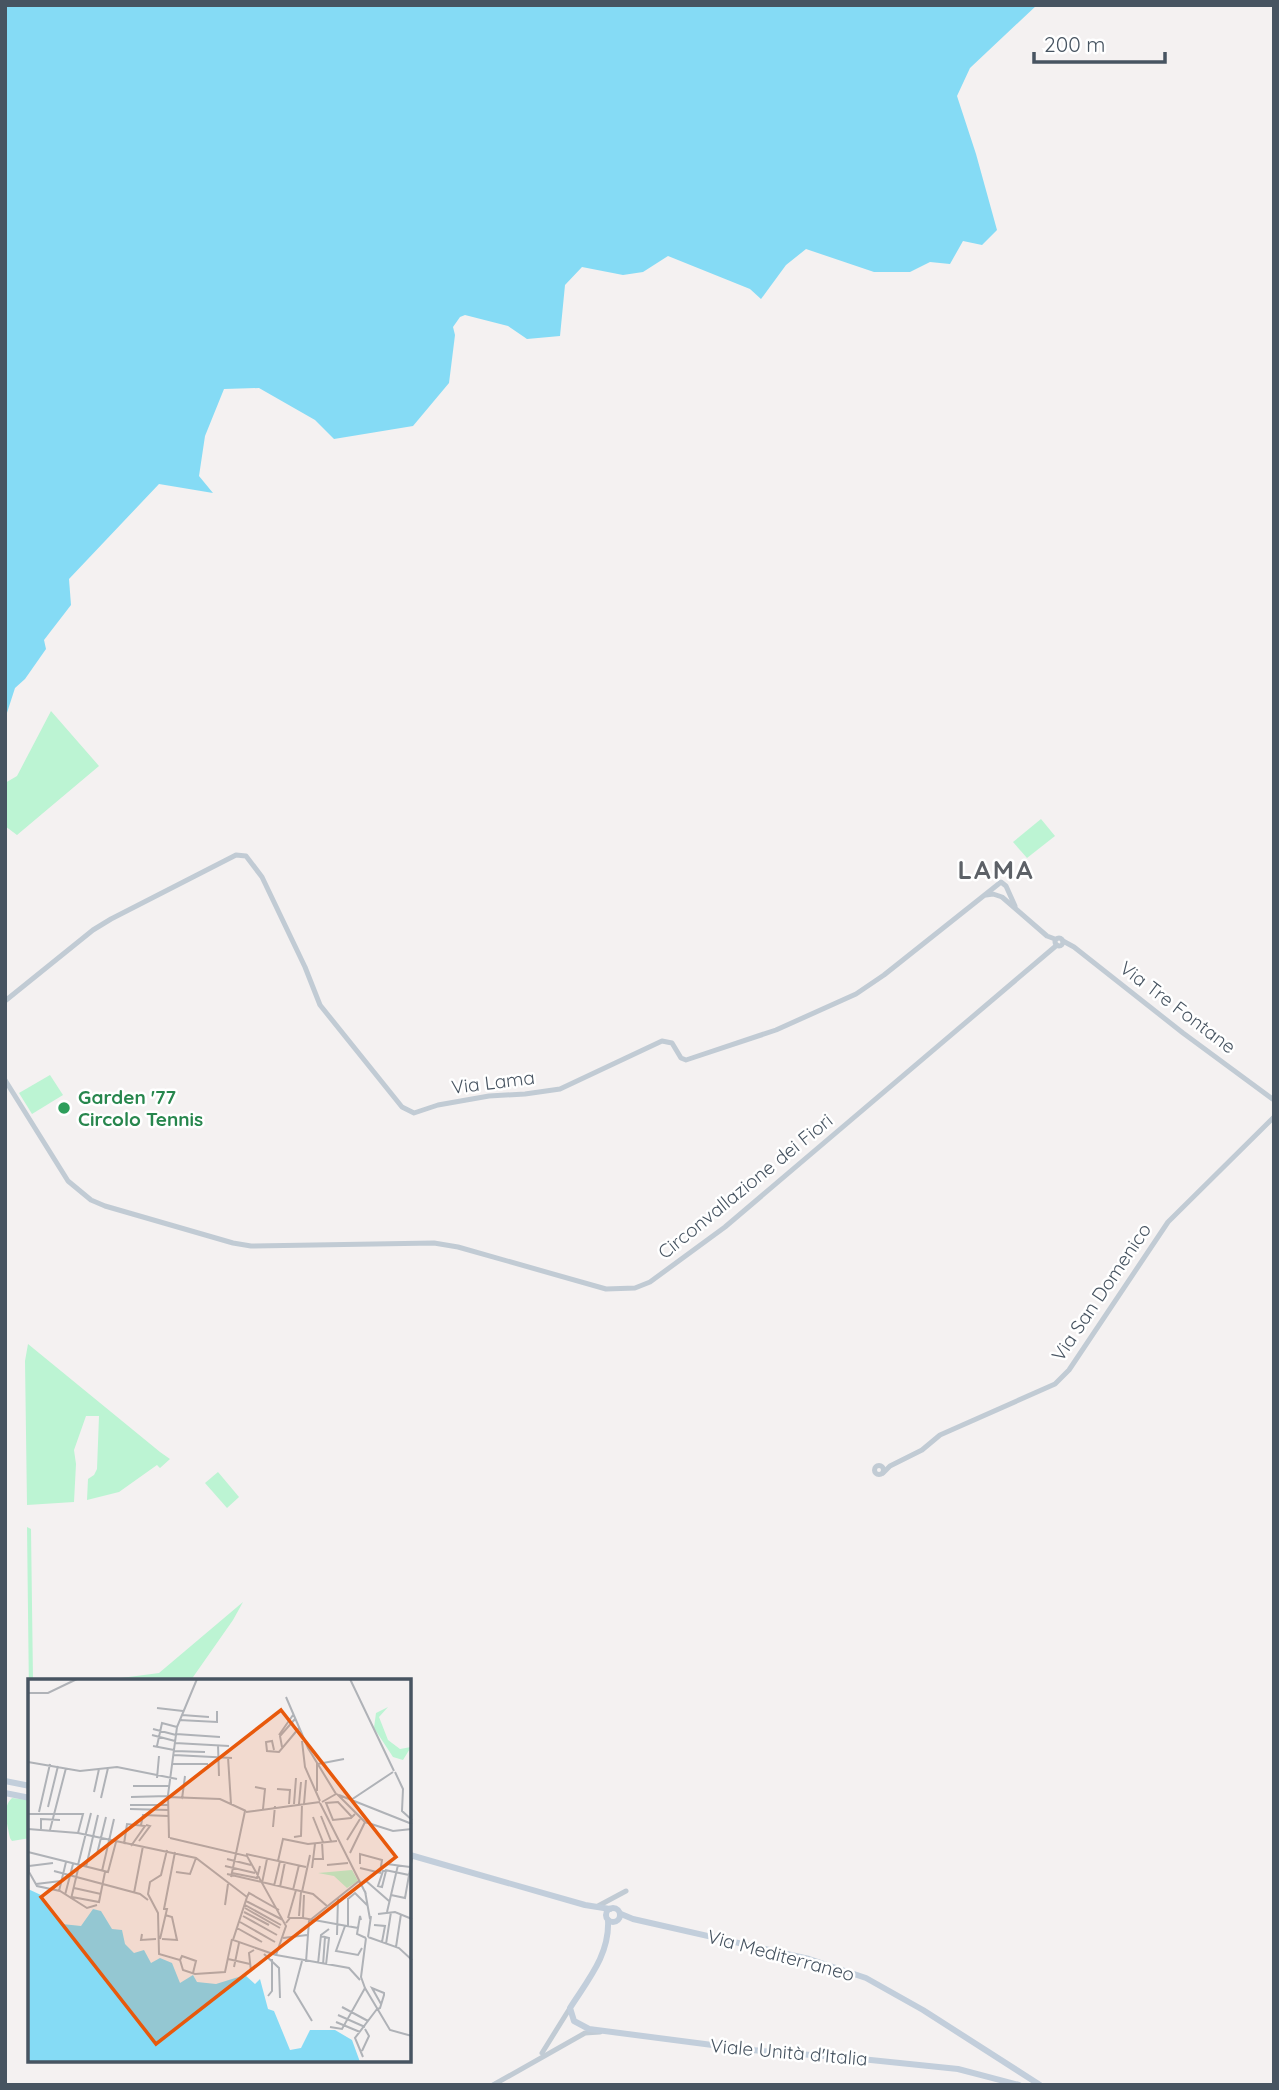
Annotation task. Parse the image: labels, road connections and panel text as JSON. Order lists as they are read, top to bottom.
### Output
{
  "streets": {
    "main road": ["Via Mediterraneo", "Viale Unità d'Italia"],
    "street": [
      "Via Tre Fontane",
      "Via Lama",
      "Circonvallazione dei Fiori",
      "Via San Domenico"
    ]
  },
  "crossings": [
    ["Via Tre Fontane", "Circonvallazione dei Fiori"]
  ],
  "districts": ["LAMA"],
  "places": ["Garden '77 Circolo Tennis"],
  "scale_bar": "200 m"
}
